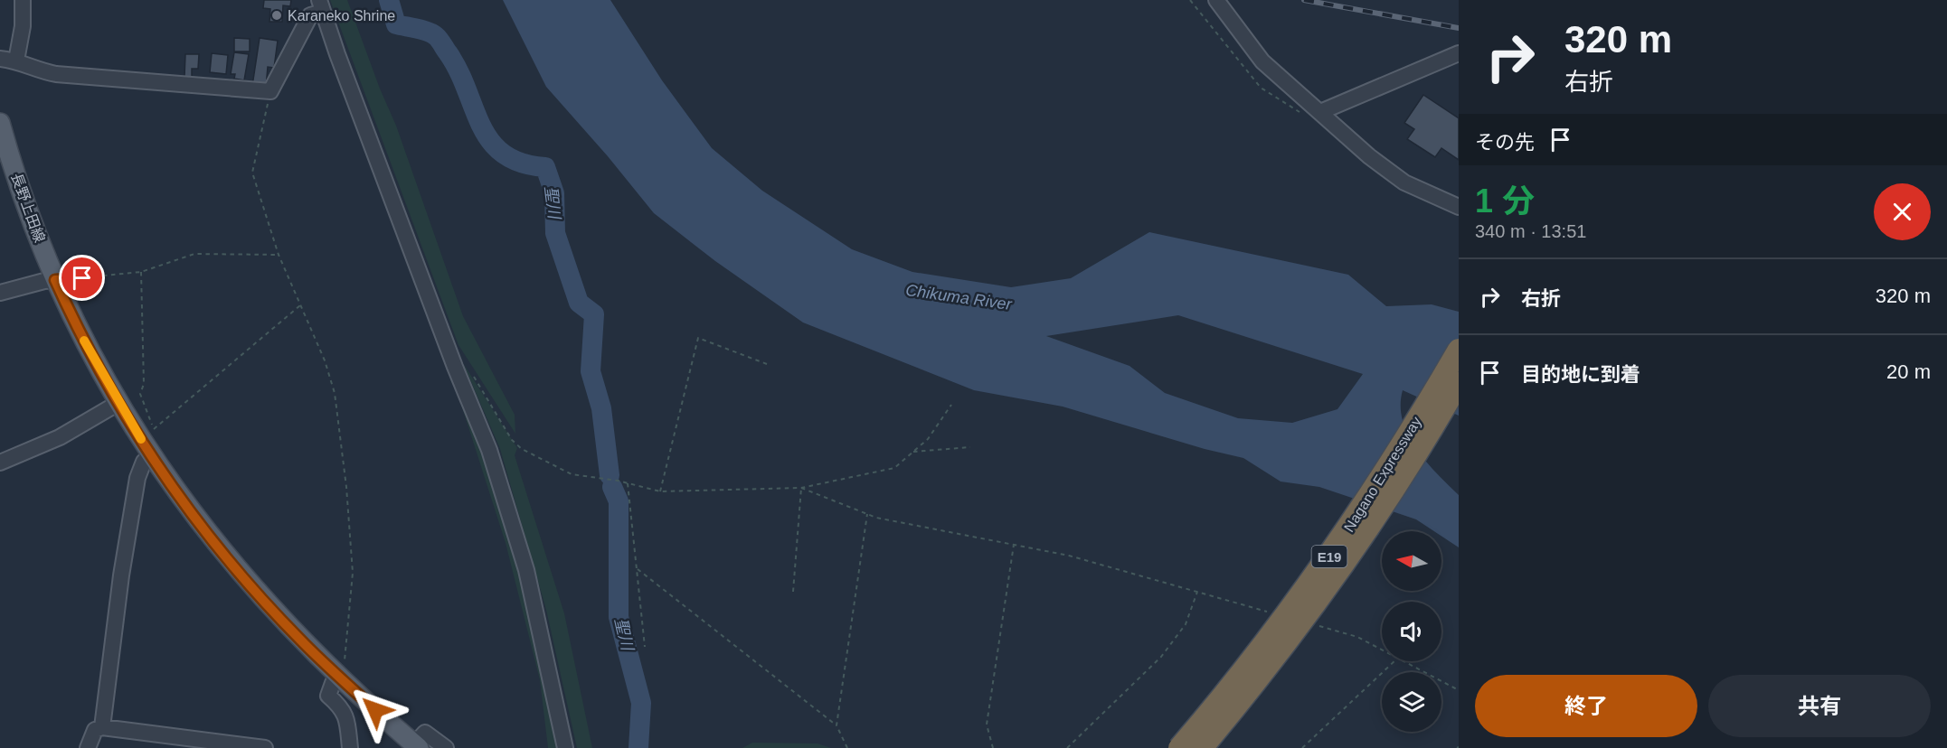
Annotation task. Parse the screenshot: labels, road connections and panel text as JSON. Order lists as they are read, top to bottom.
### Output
{
  "streets": {
    "highway": ["Nagano Expressway", "E19"],
    "main road": ["長野上田線"]
  },
  "water": ["聖川", "Chikuma River"],
  "places": ["Karaneko Shrine"],
  "north": "left",
  "page": {
    "turn": ["320 m", "右折"],
    "then": "その先",
    "heading": ["1 分", "340 m · 13:51"],
    "list": [
      {
        "name": "右折",
        "value": "320 m"
      },
      {
        "name": "目的地に到着",
        "value": "20 m"
      }
    ],
    "buttons": ["終了", "共有"]
  }
}
